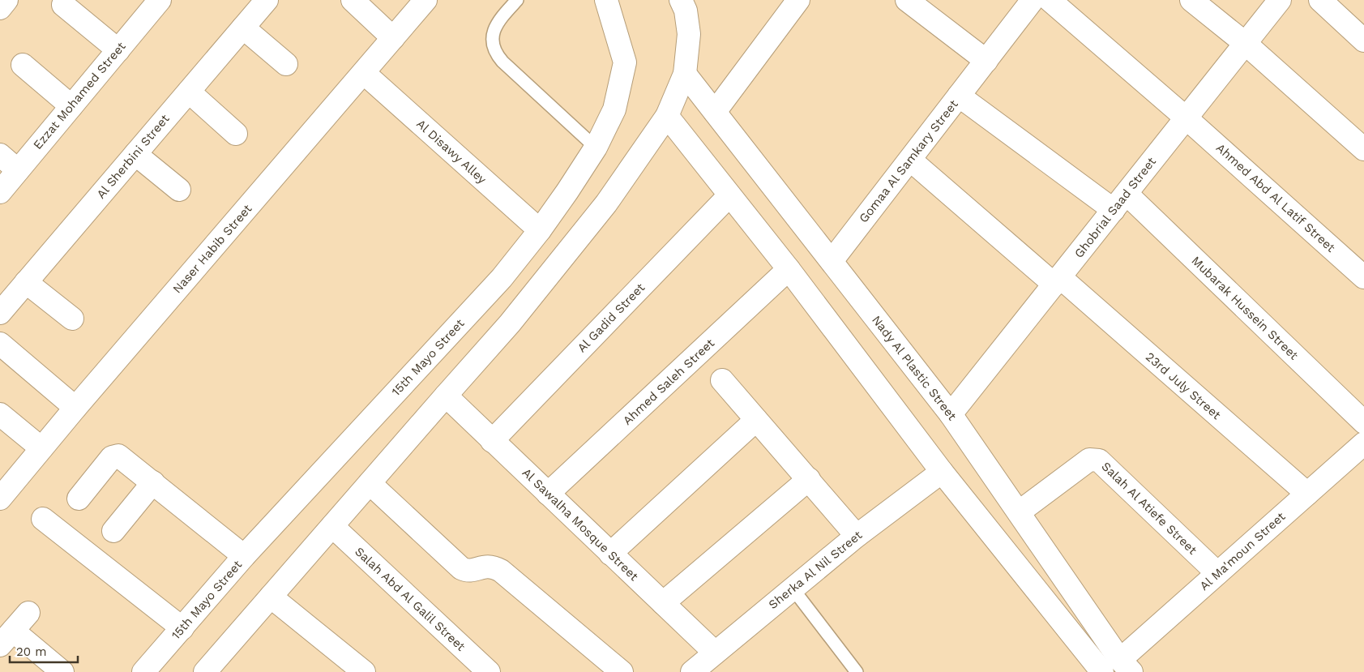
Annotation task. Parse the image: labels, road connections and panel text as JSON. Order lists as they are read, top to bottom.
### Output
{
  "streets": {
    "street": [
      "Ezzat Mohamed Street",
      "Al Disawy Alley",
      "Al Sherbini Street",
      "Gomaa Al Samkary Street",
      "Ahmed Abd Al Latif Street",
      "Ghobrial Saad Street",
      "Naser Habib Street",
      "Mubarak Hussein Street",
      "Al Gadid Street",
      "15th Mayo Street",
      "Nady Al Plastic Street",
      "Ahmed Saleh Street",
      "23rd July Street",
      "Salah Al Atiefe Street",
      "Al Sawalha Mosque Street",
      "Al Ma'moun Street",
      "Sherka Al Nil Street",
      "Salah Abd Al Galil Street"
    ]
  },
  "crossings": [
    ["Al Disawy Alley", "Naser Habib Street"],
    ["Al Disawy Alley", "15th Mayo Street"],
    ["Gomaa Al Samkary Street", "Mubarak Hussein Street"],
    ["Gomaa Al Samkary Street", "Nady Al Plastic Street"],
    ["Gomaa Al Samkary Street", "23rd July Street"],
    ["Ahmed Abd Al Latif Street", "Ghobrial Saad Street"],
    ["Ghobrial Saad Street", "Mubarak Hussein Street"],
    ["Ghobrial Saad Street", "Nady Al Plastic Street"],
    ["Ghobrial Saad Street", "23rd July Street"],
    ["Al Gadid Street", "Al Sawalha Mosque Street"],
    ["Nady Al Plastic Street", "Salah Al Atiefe Street"],
    ["Nady Al Plastic Street", "Al Ma'moun Street"],
    ["Ahmed Saleh Street", "Al Sawalha Mosque Street"],
    ["23rd July Street", "Al Ma'moun Street"],
    ["Salah Al Atiefe Street", "Al Ma'moun Street"],
    ["Al Sawalha Mosque Street", "Sherka Al Nil Street"]
  ],
  "scale_bar": "20 m"
}
